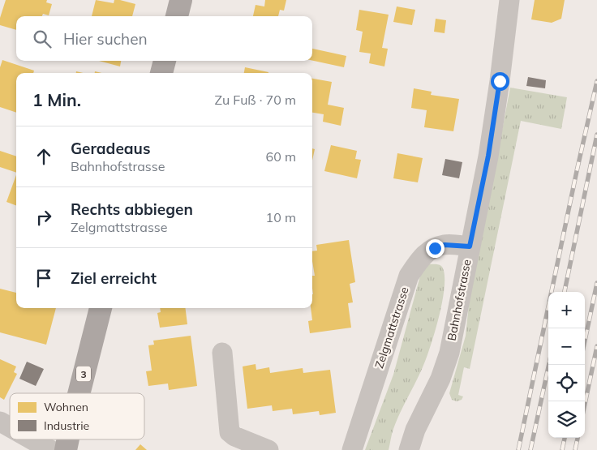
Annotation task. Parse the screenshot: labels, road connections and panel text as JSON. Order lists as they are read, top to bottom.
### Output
{
  "streets": {
    "main road": ["3"],
    "street": ["Bahnhofstrasse", "Zelgmattstrasse"]
  },
  "crossings": [
    ["Bahnhofstrasse", "Zelgmattstrasse"]
  ],
  "legend": ["Wohnen", "Industrie"],
  "page": {
    "search": "Hier suchen",
    "heading": ["1 Min.", "Zu Fuß · 70 m"],
    "list": [
      ["Geradeaus", "Bahnhofstrasse", "60 m"],
      ["Rechts abbiegen", "Zelgmattstrasse", "10 m"],
      "Ziel erreicht"
    ],
    "map_buttons": ["+", "−"]
  }
}
